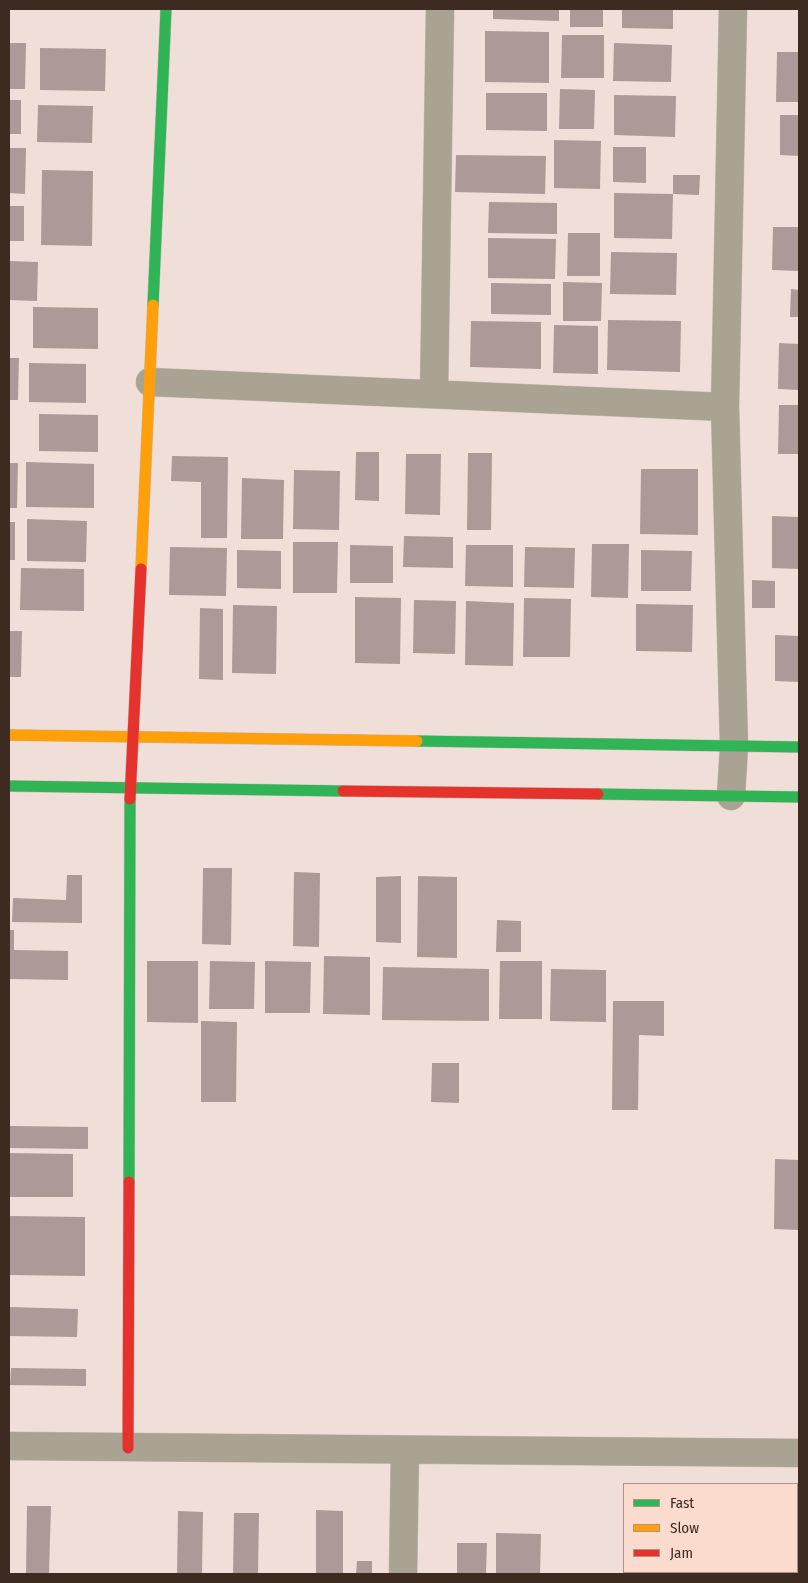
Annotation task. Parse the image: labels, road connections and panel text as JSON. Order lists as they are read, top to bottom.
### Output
{
  "legend": ["Fast", "Slow", "Jam"]
}
